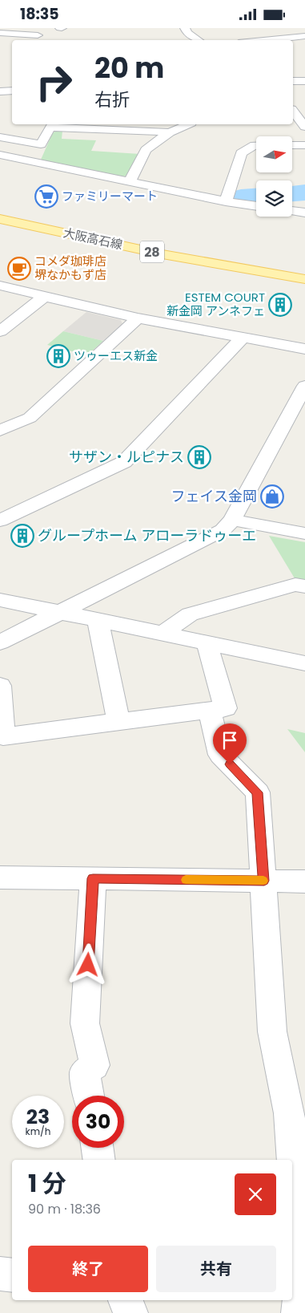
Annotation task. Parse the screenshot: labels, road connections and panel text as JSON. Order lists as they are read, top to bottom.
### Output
{
  "streets": {
    "main road": ["大阪高石線", "28"]
  },
  "places": {
    "supermarket": ["ファミリーマート"],
    "cafe": ["コメダ珈琲店 堺なかもず店"],
    "building": [
      "ESTEM COURT 新金岡 アンネフェ",
      "ツゥーエス新金",
      "サザン・ルピナス",
      "グループホーム アローラドゥーエ"
    ],
    "shop": ["フェイス金岡"]
  },
  "north": "right",
  "page": {
    "status": "18:35",
    "turn": ["20 m", "右折"],
    "speed": "23 km/h",
    "limit": "30",
    "heading": ["1 分", "90 m · 18:36"],
    "buttons": ["終了", "共有"]
  }
}
